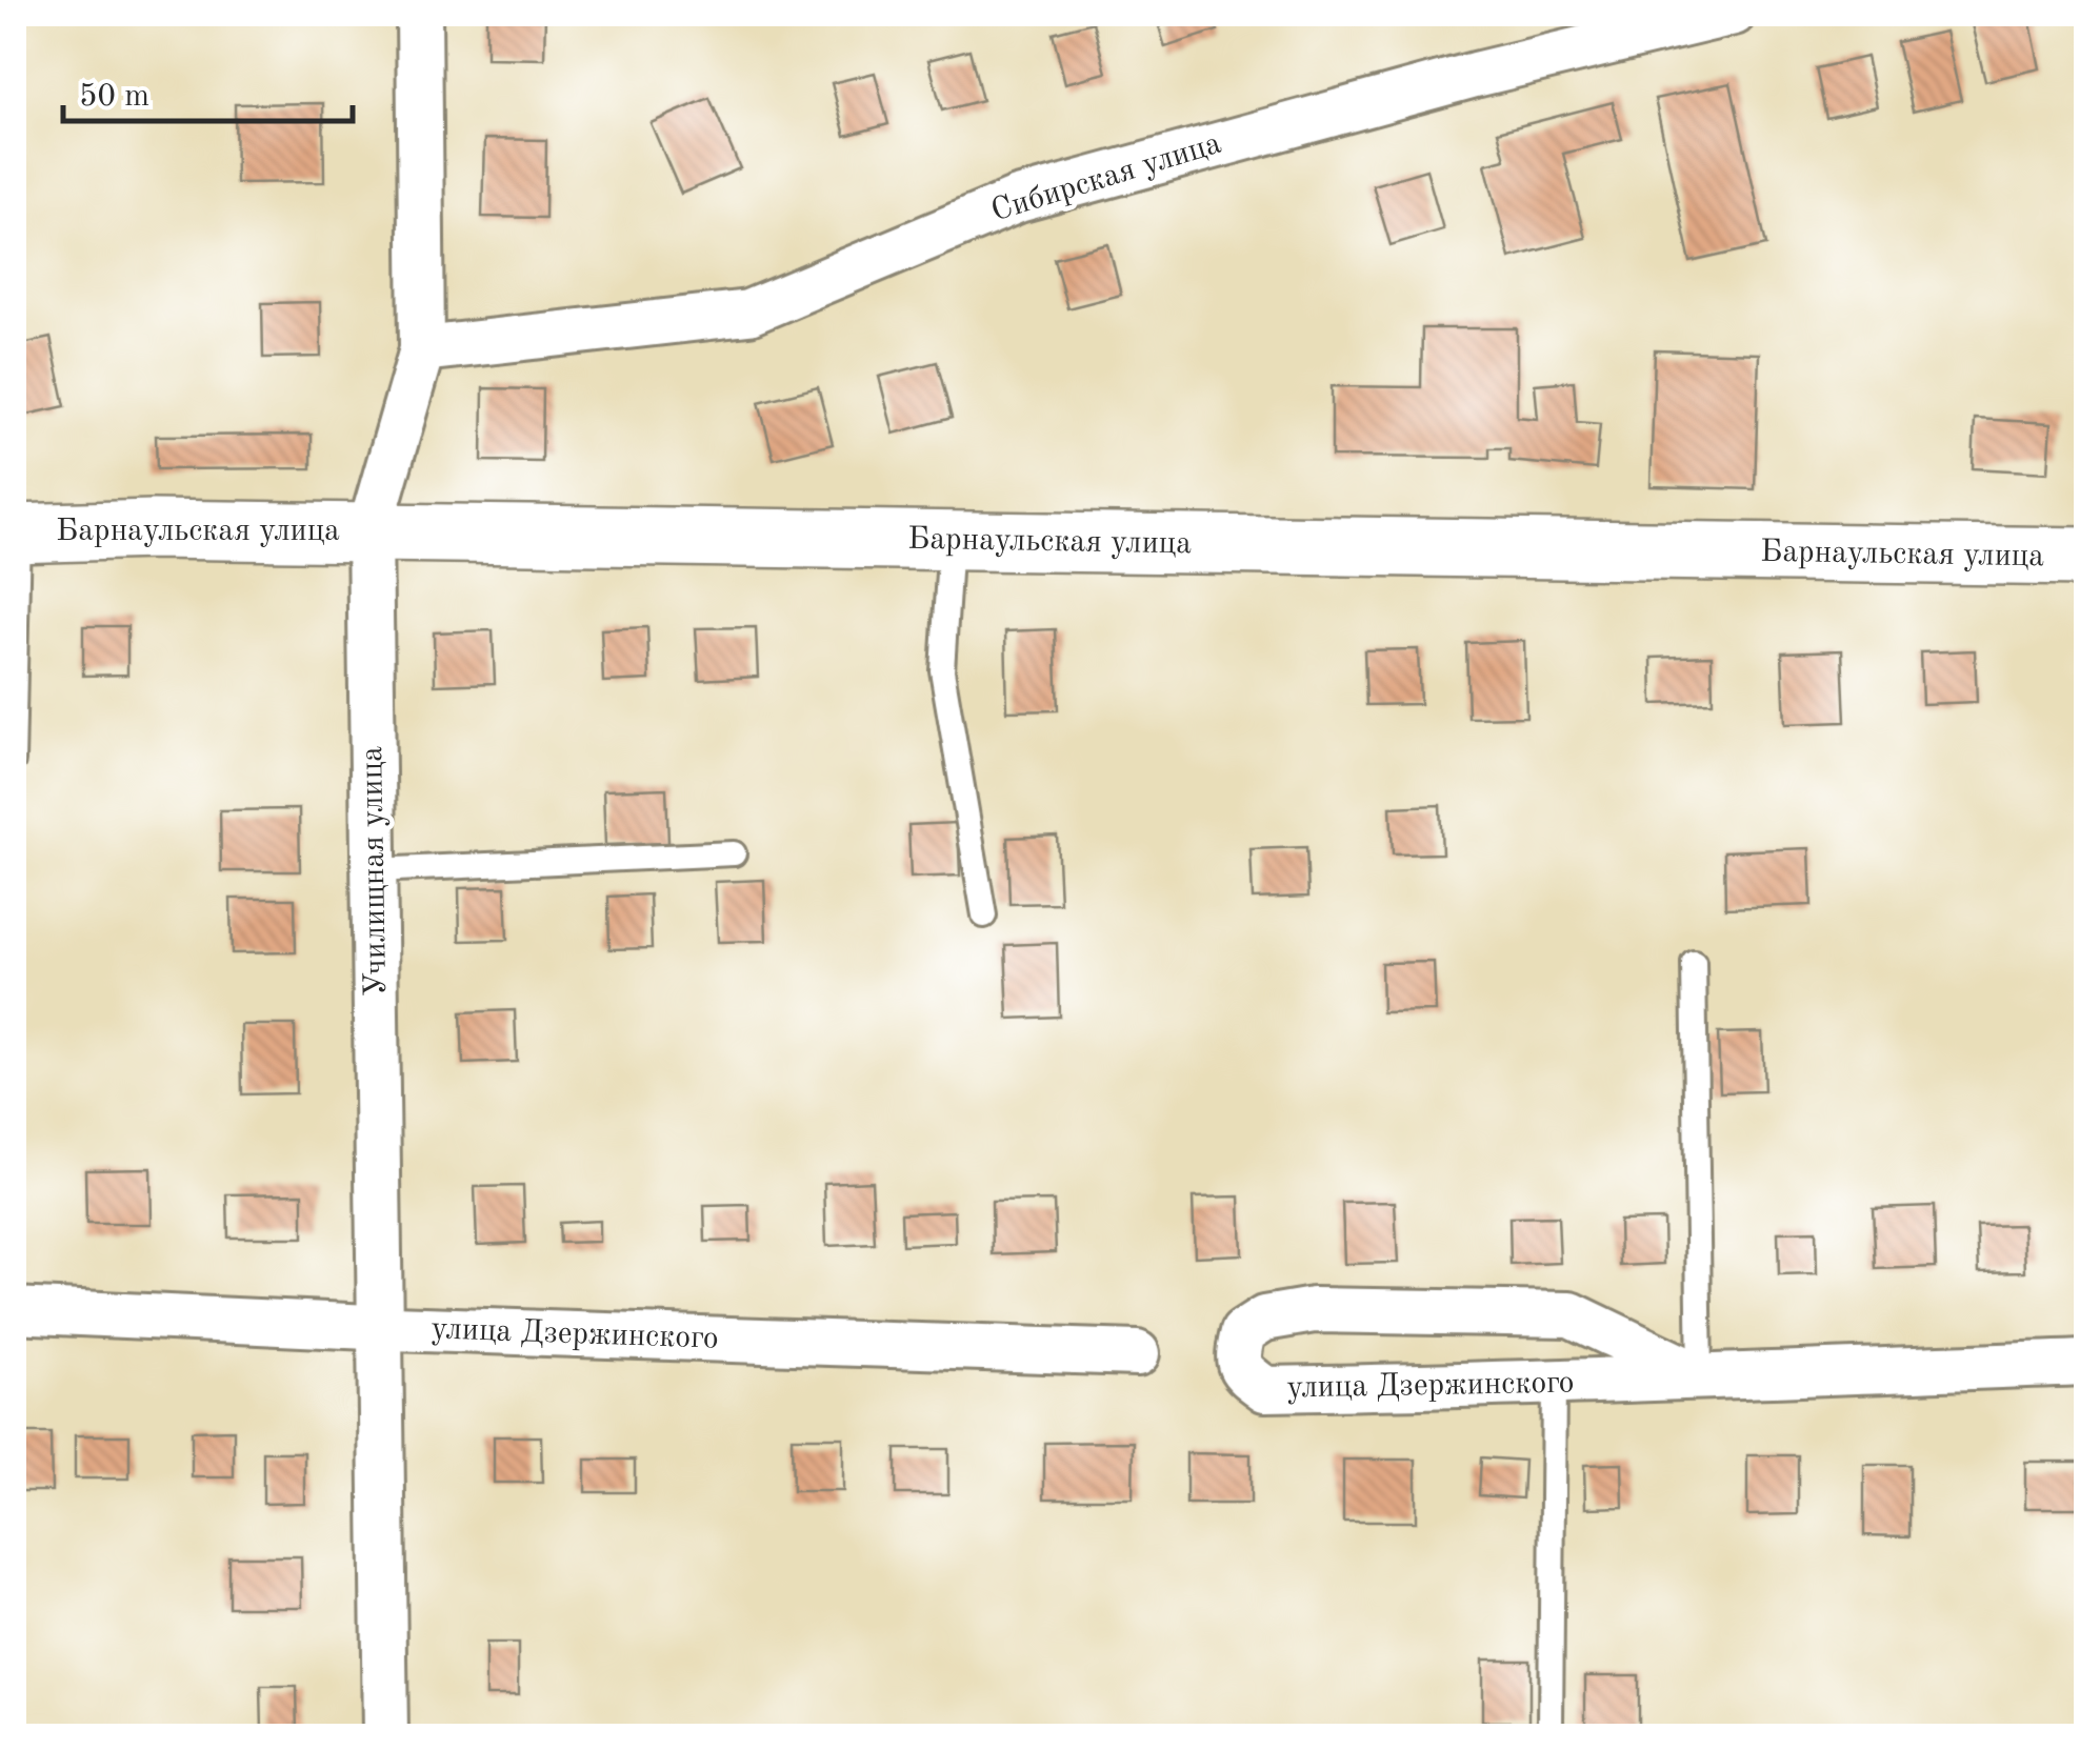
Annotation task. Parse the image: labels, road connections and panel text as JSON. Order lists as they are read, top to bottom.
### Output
{
  "streets": {
    "street": [
      "Сибирская улица",
      "Барнаульская улица",
      "Училищная улица",
      "улица Дзержинского"
    ]
  },
  "crossings": [
    ["Сибирская улица", "Училищная улица"],
    ["Барнаульская улица", "Училищная улица"],
    ["Училищная улица", "улица Дзержинского"]
  ],
  "scale_bar": "50 m"
}
